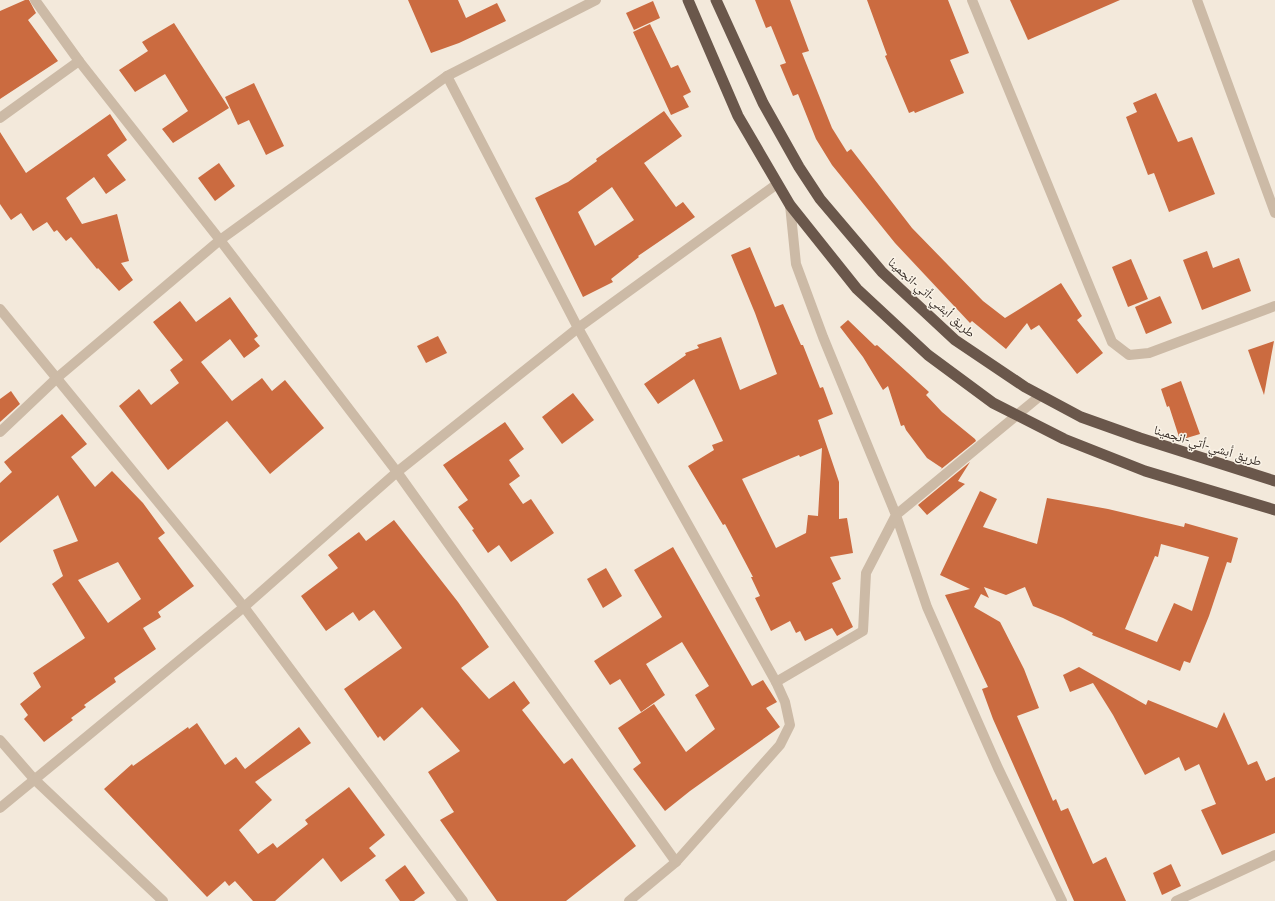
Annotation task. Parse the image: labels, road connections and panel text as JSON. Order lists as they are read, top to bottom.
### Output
{
  "streets": {
    "highway": ["طريق أبشي-أتي-انجمينا"]
  }
}
